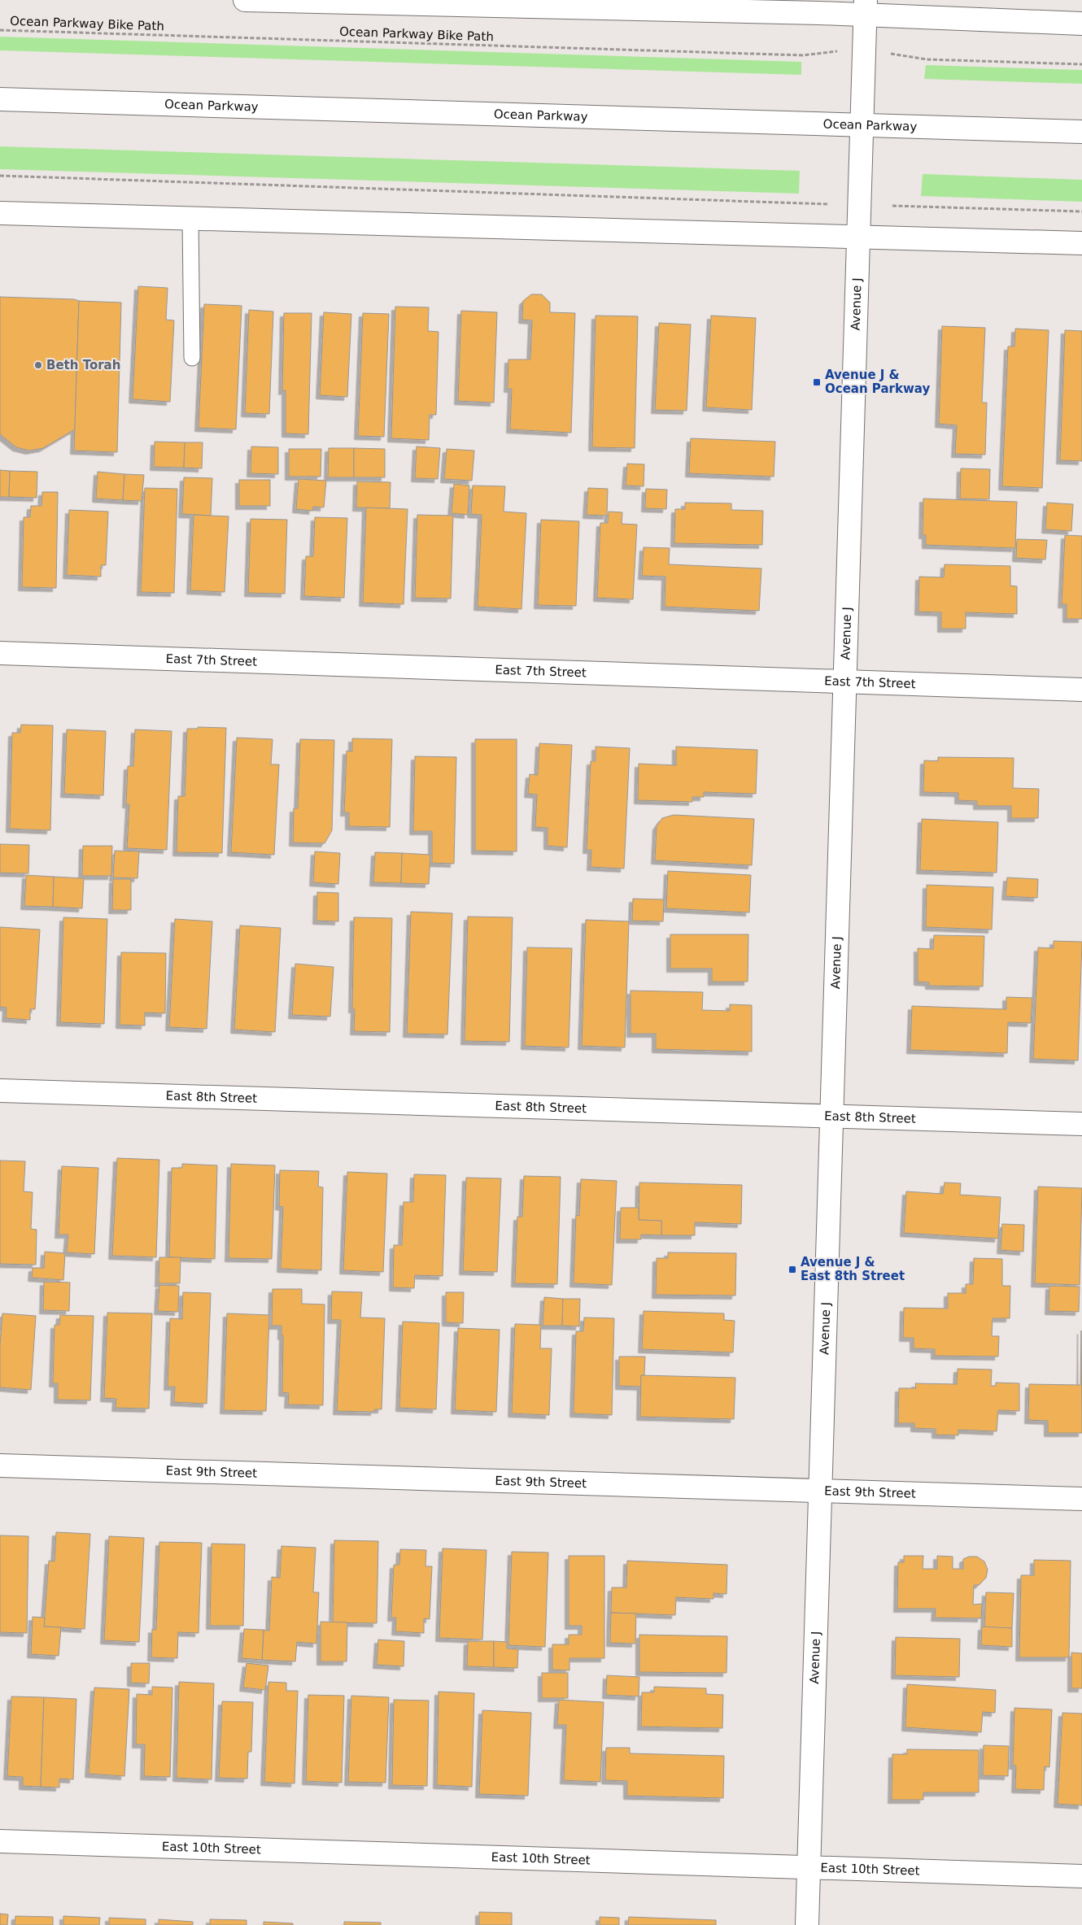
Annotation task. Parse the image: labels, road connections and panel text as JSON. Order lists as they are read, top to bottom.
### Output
{
  "streets": {
    "street": [
      "Ocean Parkway",
      "Avenue J",
      "East 7th Street",
      "East 8th Street",
      "East 9th Street",
      "East 10th Street"
    ],
    "path": ["Ocean Parkway Bike Path"]
  },
  "crossings": [
    ["Ocean Parkway", "Avenue J"],
    ["Avenue J", "East 7th Street"],
    ["Avenue J", "East 8th Street"],
    ["Avenue J", "East 9th Street"],
    ["Avenue J", "East 10th Street"]
  ],
  "places": {
    "other": ["Beth Torah"],
    "transit": ["Avenue J & Ocean Parkway", "Avenue J & East 8th Street"]
  }
}
